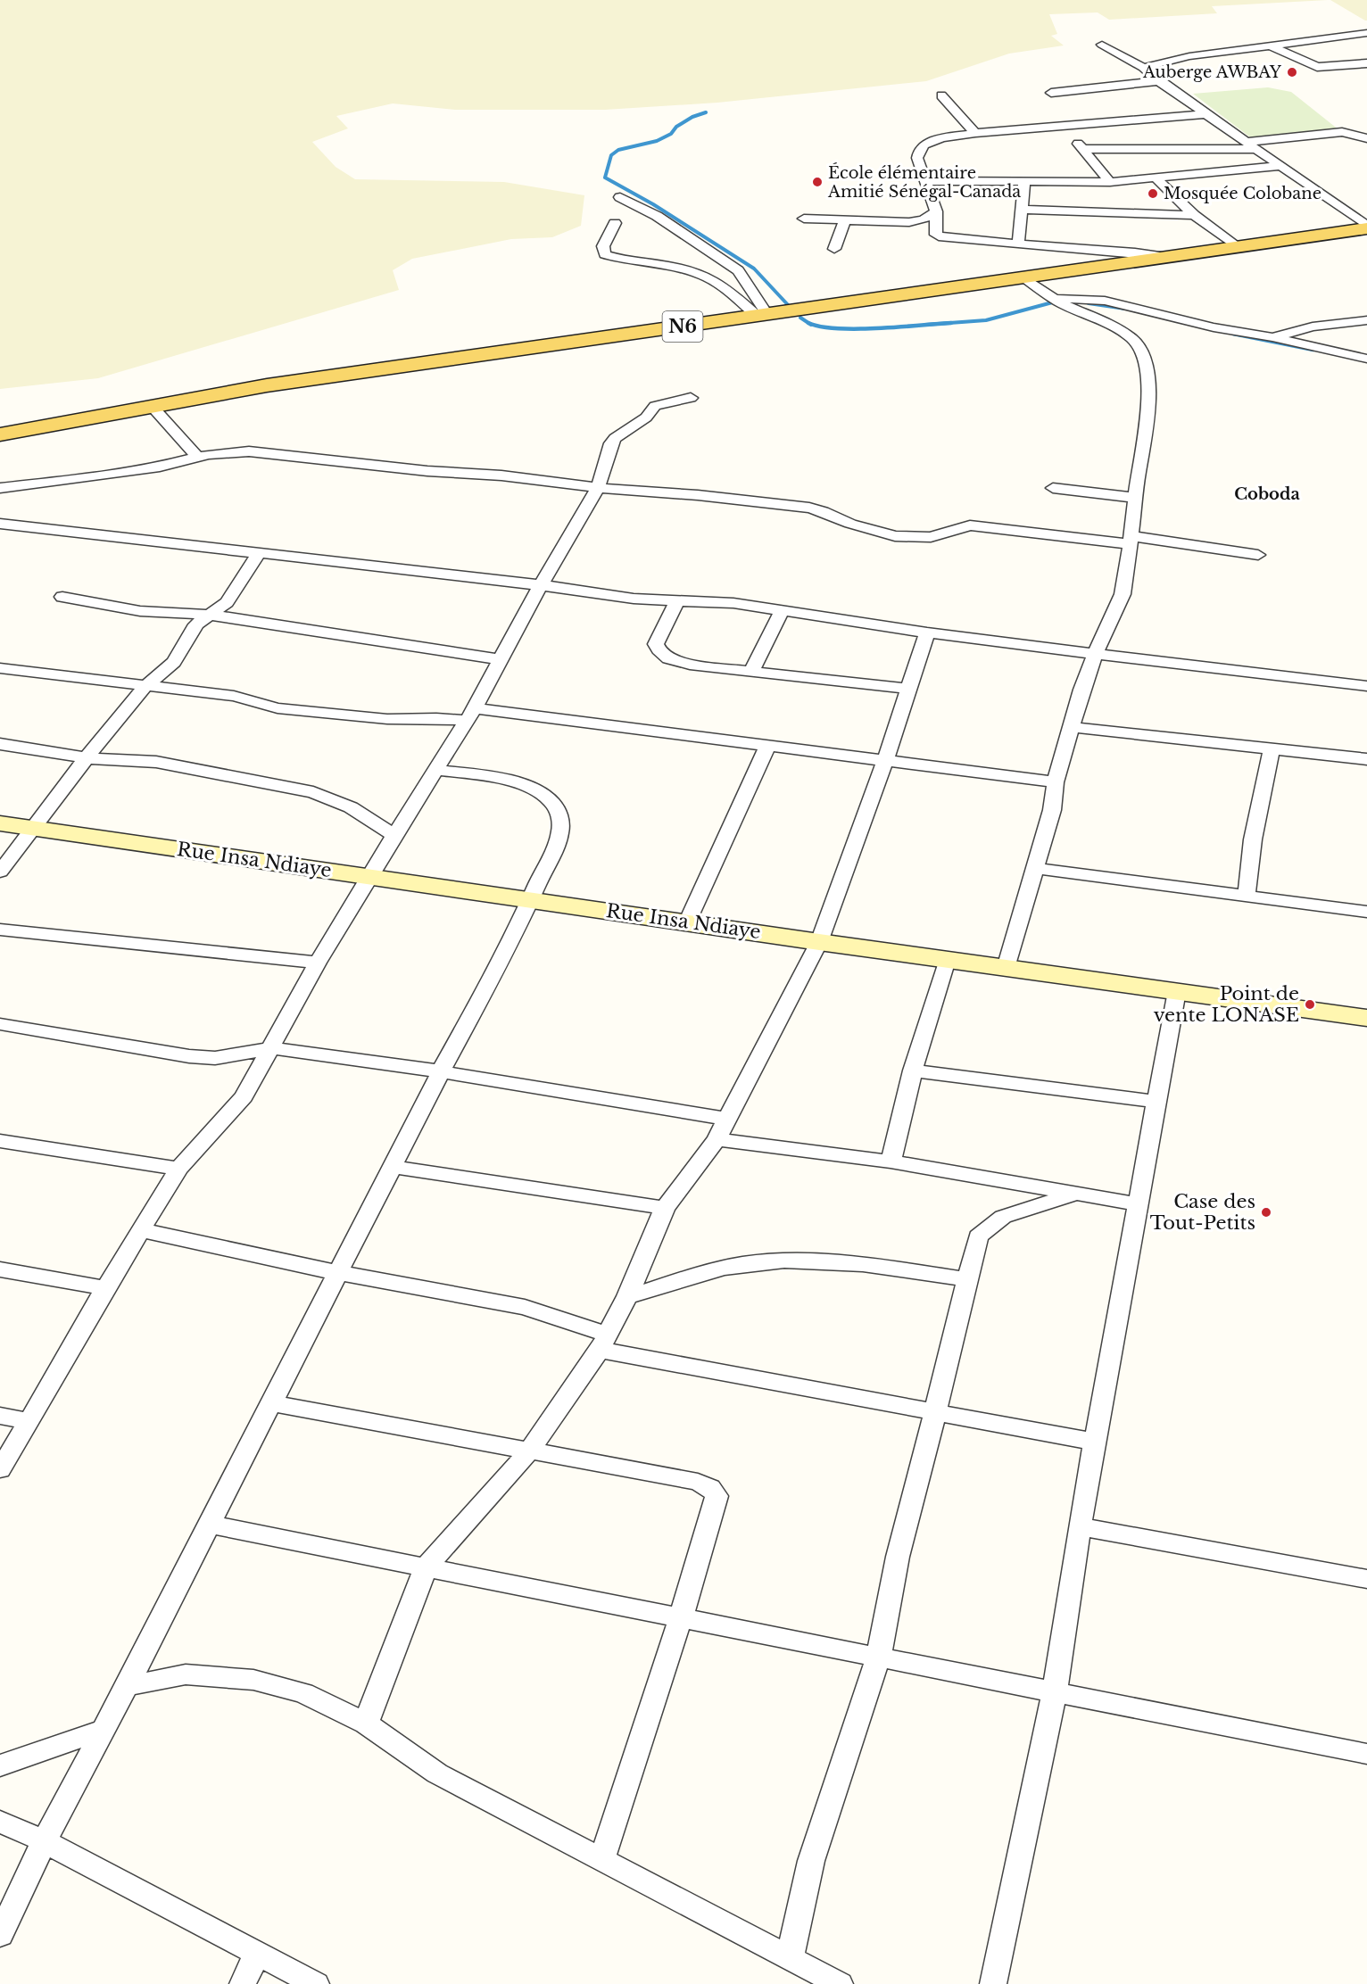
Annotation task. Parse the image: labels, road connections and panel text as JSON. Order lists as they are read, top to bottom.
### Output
{
  "streets": {
    "main road": ["N6", "Rue Insa Ndiaye"]
  },
  "districts": ["Coboda"],
  "places": [
    "Auberge AWBAY",
    "École élémentaire Amitié Sénégal-Canada",
    "Mosquée Colobane",
    "Point de vente LONASE",
    "Case des Tout-Petits"
  ]
}
